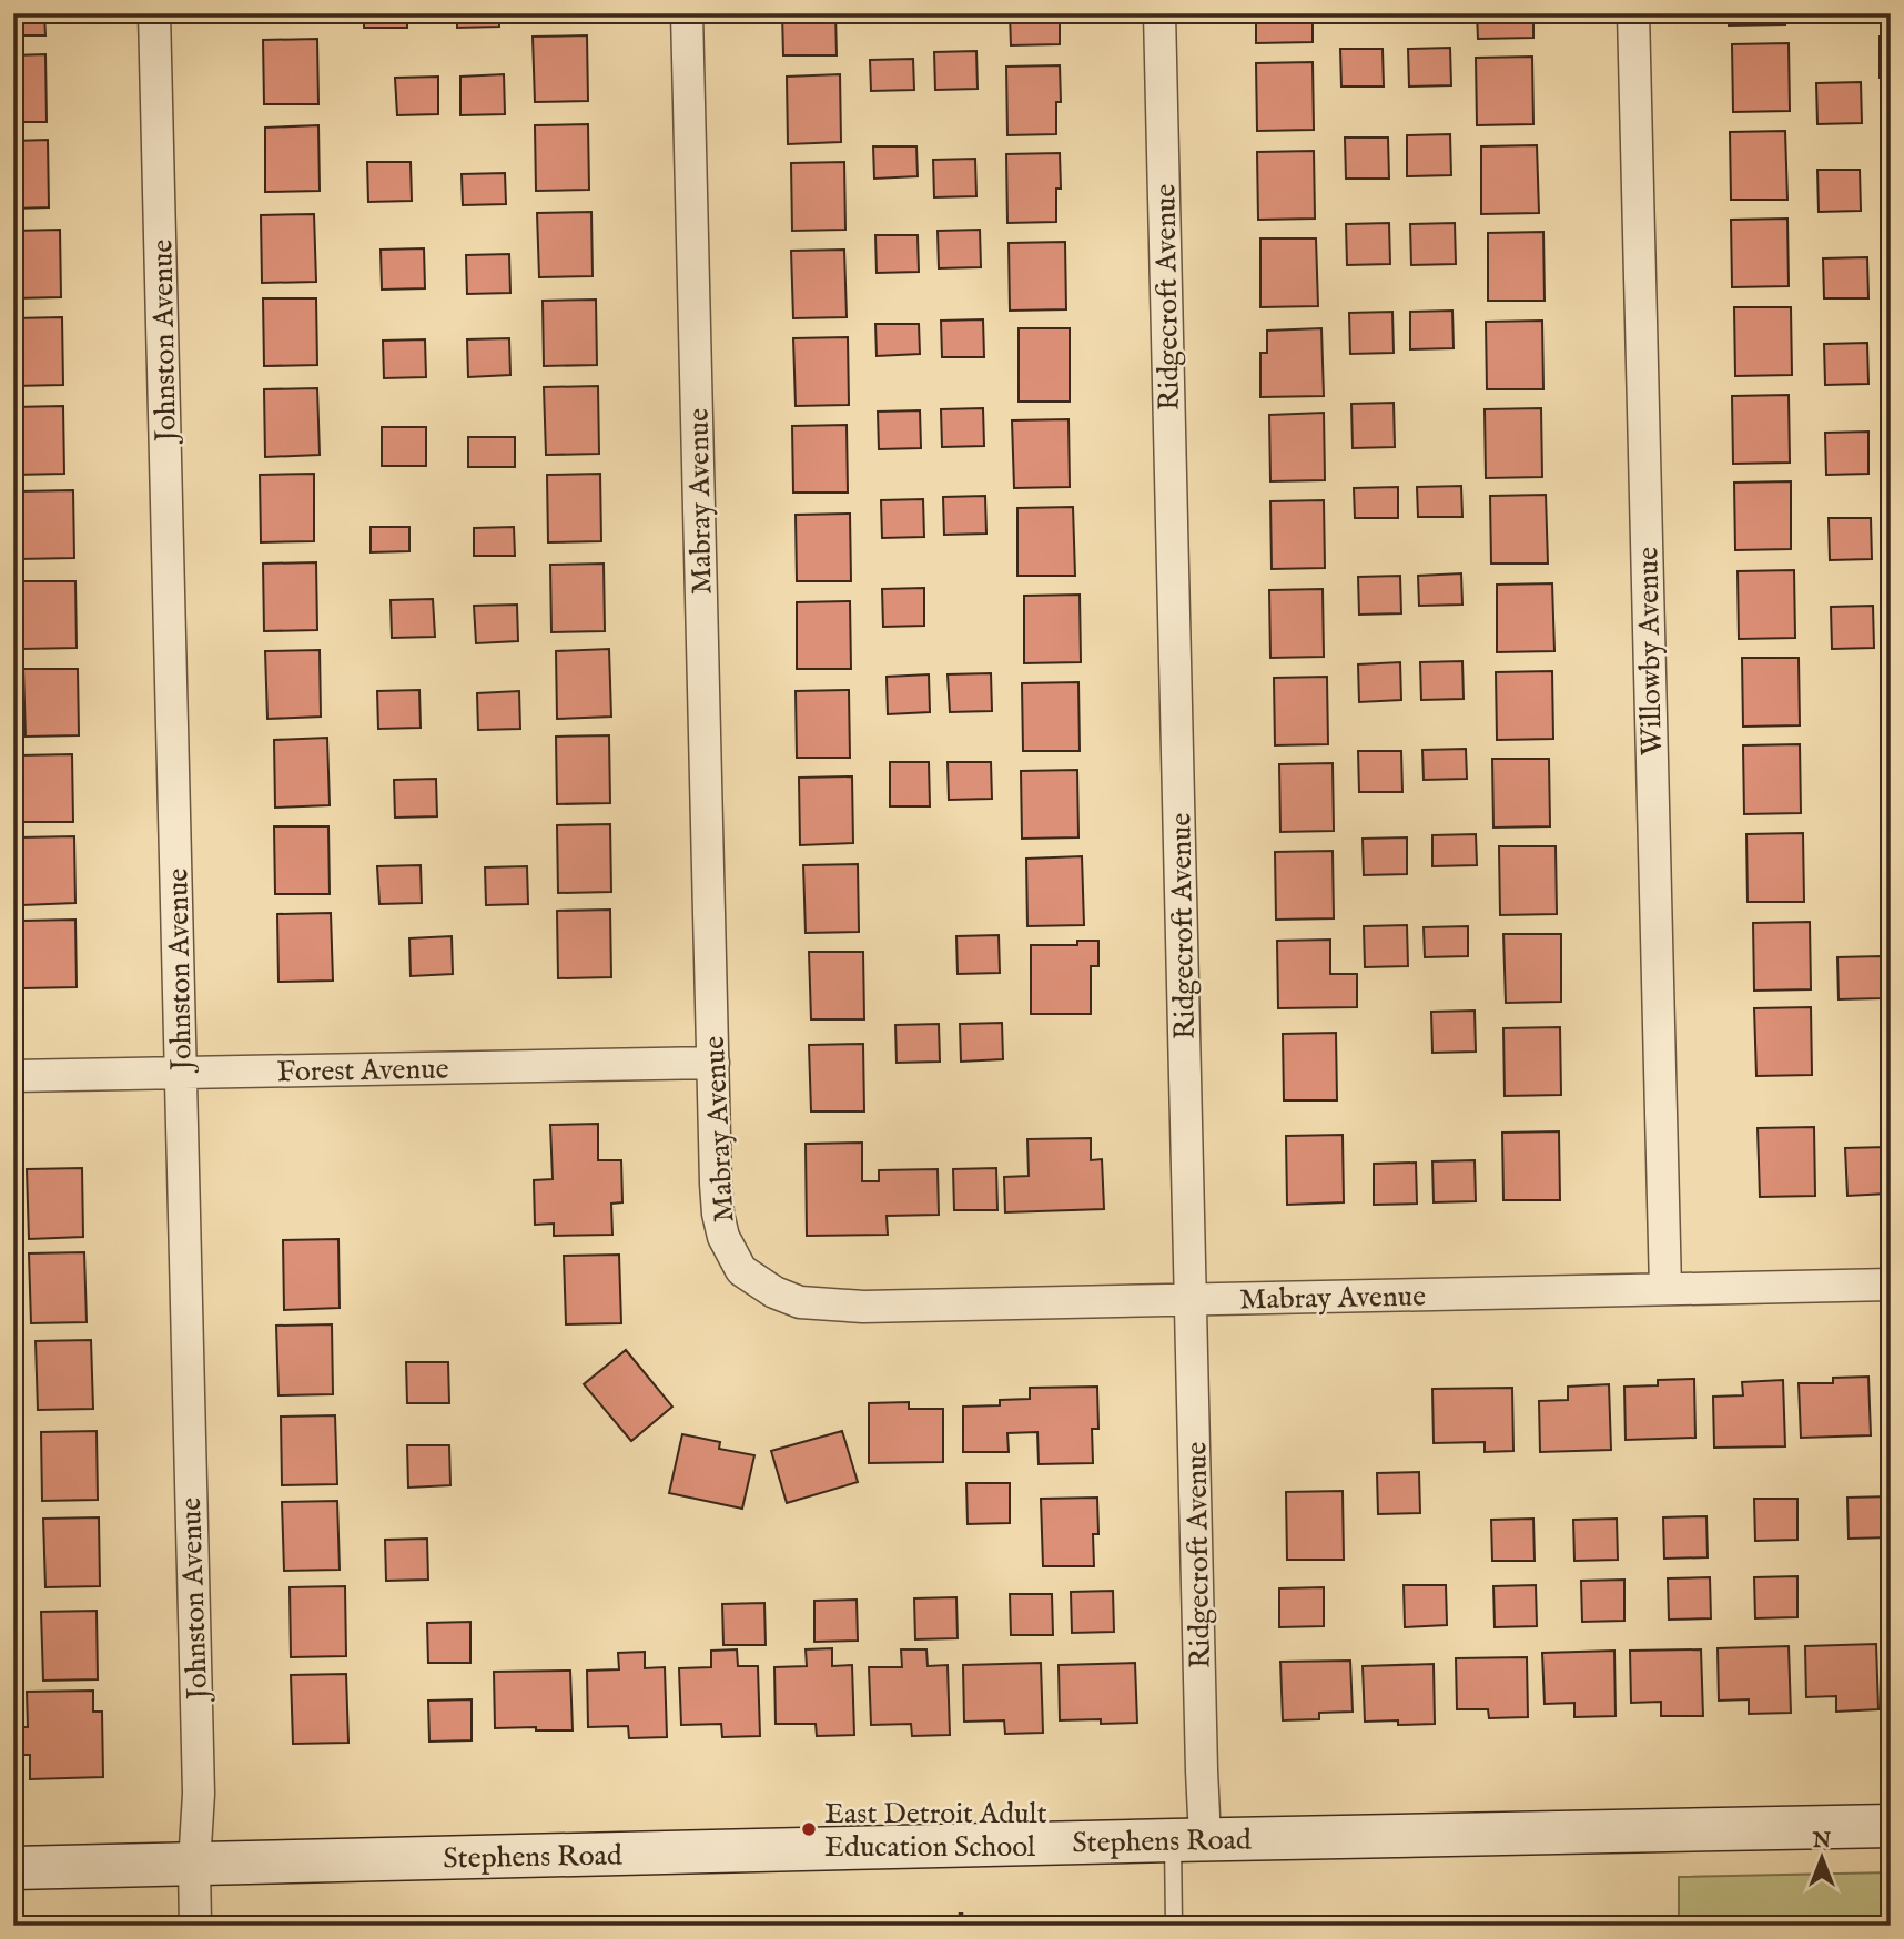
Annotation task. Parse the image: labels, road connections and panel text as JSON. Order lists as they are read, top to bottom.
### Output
{
  "streets": {
    "street": [
      "Ridgecroft Avenue",
      "Johnston Avenue",
      "Mabray Avenue",
      "Willowby Avenue",
      "Forest Avenue",
      "Stephens Road"
    ]
  },
  "crossings": [
    ["Ridgecroft Avenue", "Mabray Avenue"],
    ["Ridgecroft Avenue", "Stephens Road"],
    ["Johnston Avenue", "Forest Avenue"],
    ["Johnston Avenue", "Stephens Road"],
    ["Mabray Avenue", "Willowby Avenue"],
    ["Mabray Avenue", "Forest Avenue"]
  ],
  "places": ["East Detroit Adult Education School"],
  "north": "top"
}
